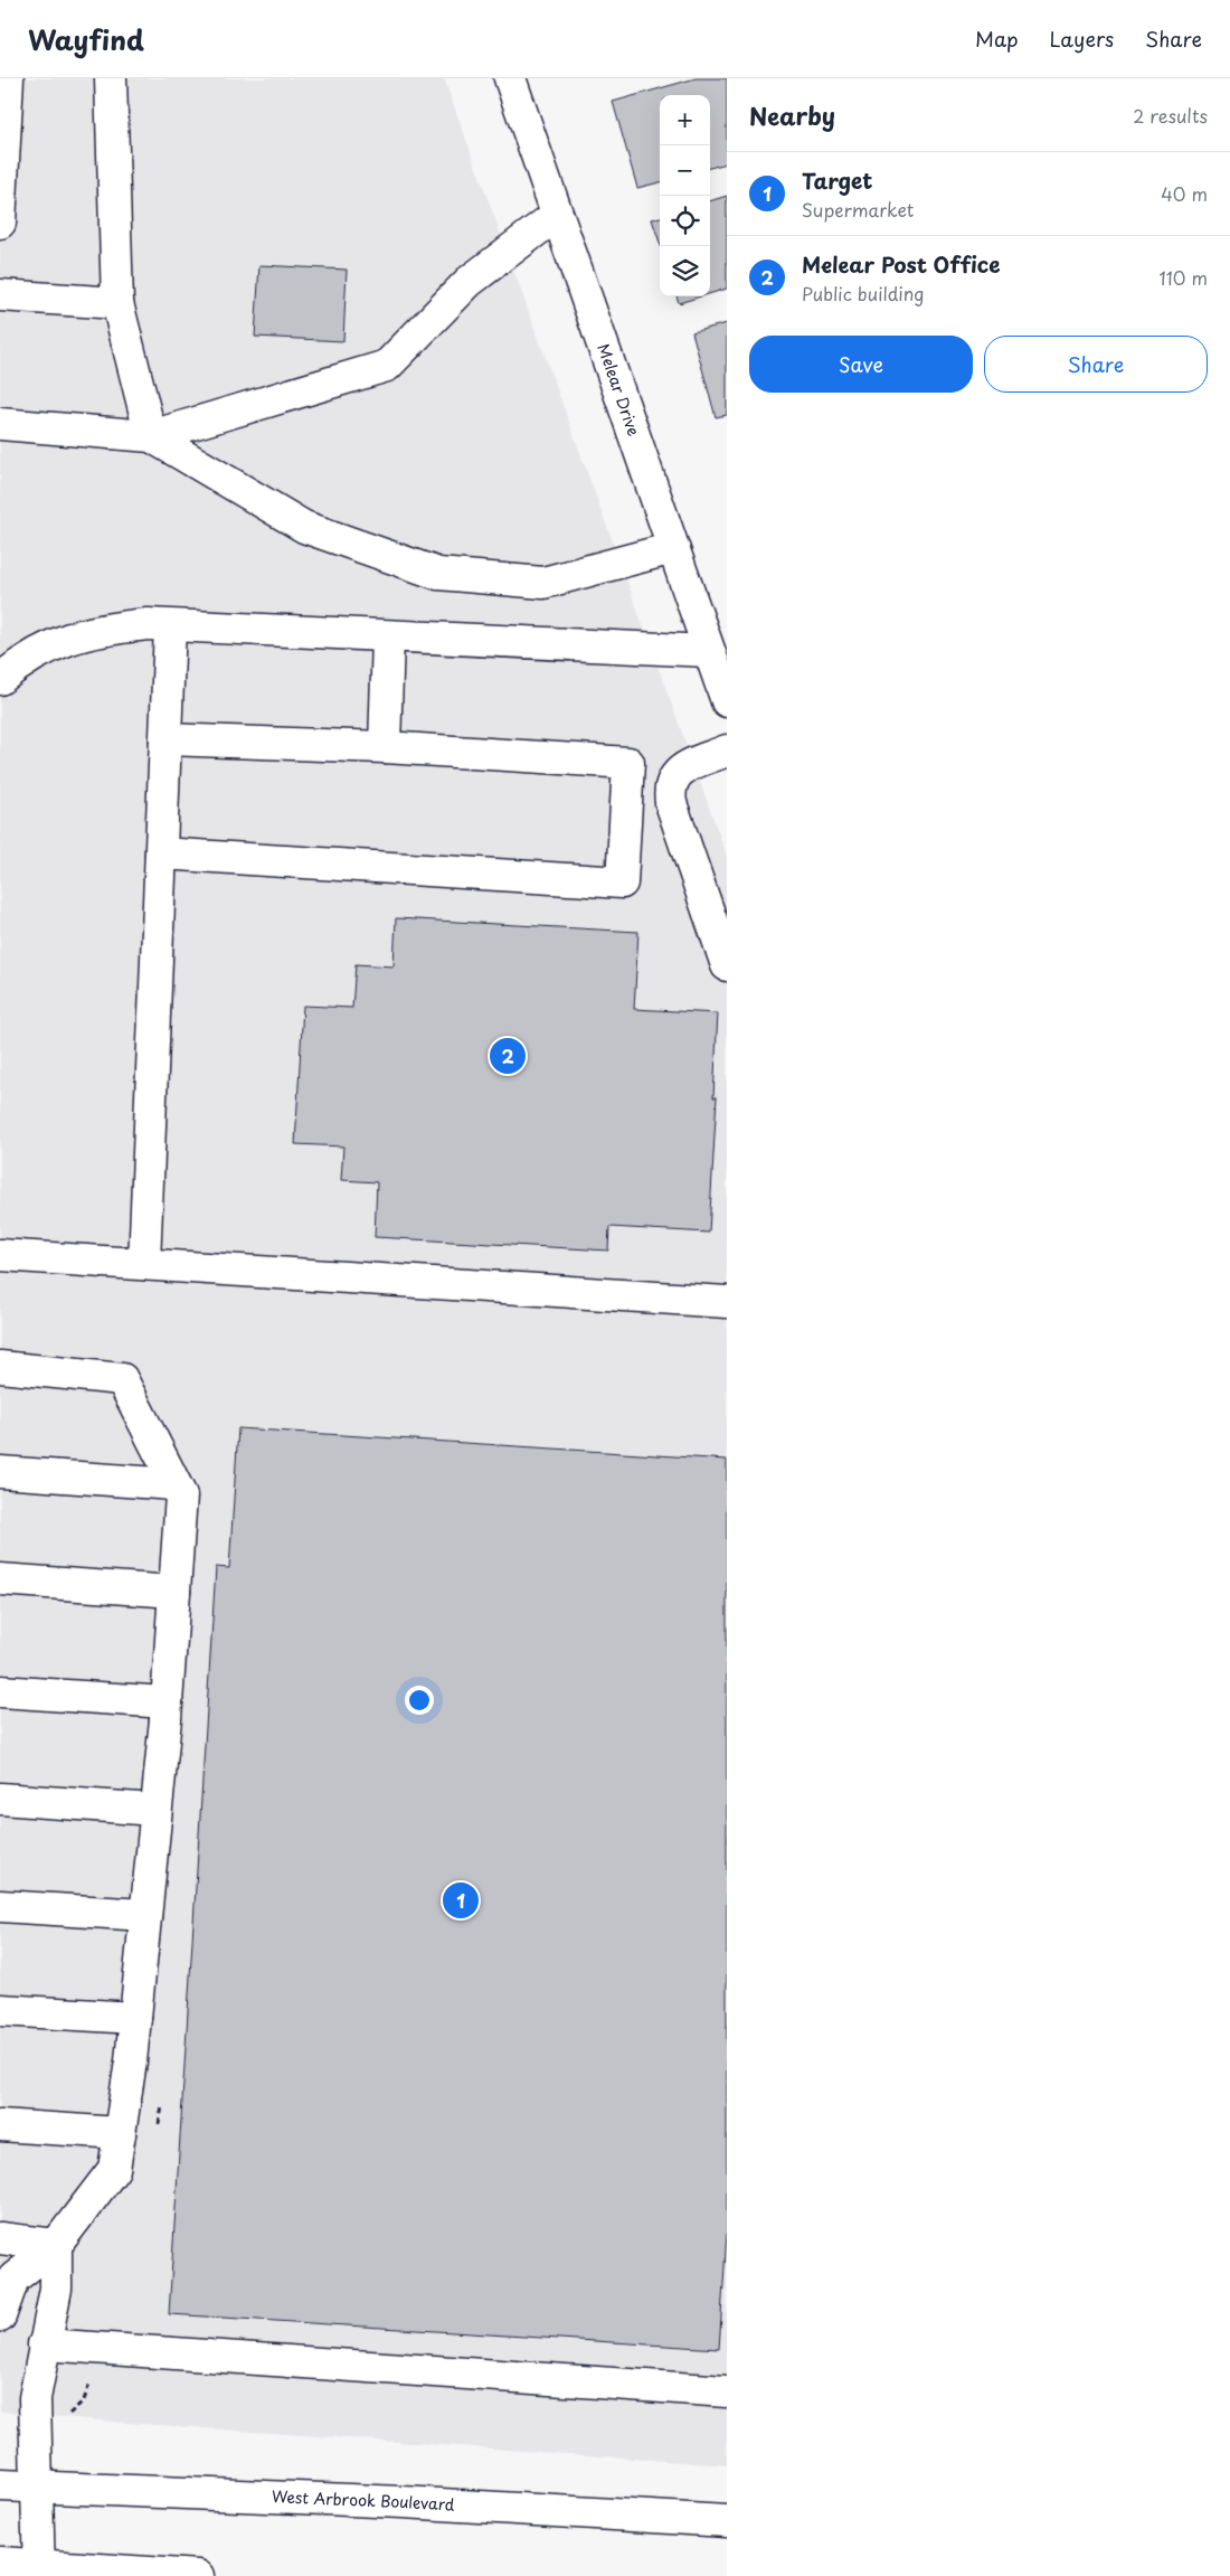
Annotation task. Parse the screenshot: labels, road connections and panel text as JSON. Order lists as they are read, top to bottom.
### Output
{
  "streets": {
    "street": ["Melear Drive", "West Arbrook Boulevard"]
  },
  "page": {
    "header": "Wayfind",
    "nav": ["Map", "Layers", "Share"],
    "heading": ["Nearby", "2 results"],
    "map_buttons": ["+", "−"],
    "list": [
      {
        "mark": "1",
        "name": "Target",
        "note": "Supermarket",
        "value": "40 m"
      },
      {
        "mark": "2",
        "name": "Melear Post Office",
        "note": "Public building",
        "value": "110 m"
      }
    ],
    "buttons": ["Save", "Share"],
    "pins": ["2", "1"]
  }
}
